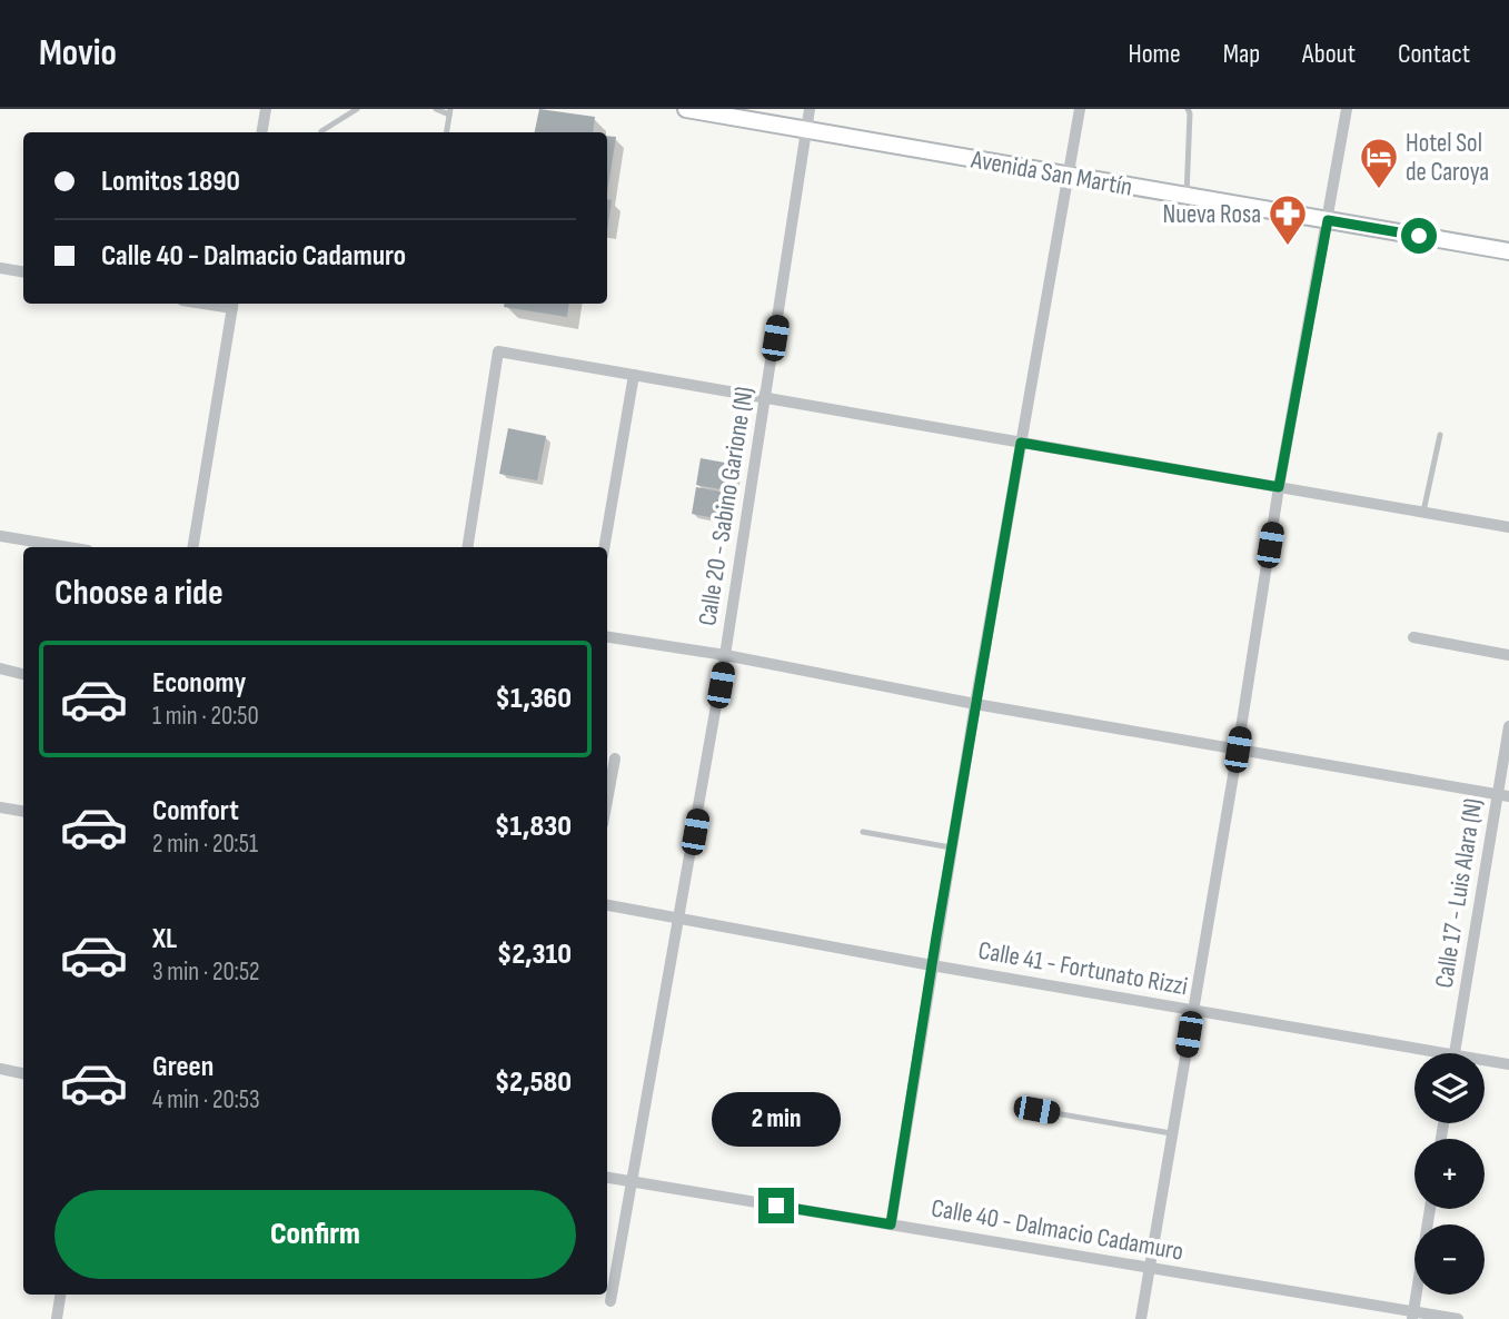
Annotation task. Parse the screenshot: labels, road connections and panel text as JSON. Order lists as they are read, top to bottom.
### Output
{
  "streets": {
    "main road": ["Avenida San Martín"],
    "street": [
      "Calle 20 - Sabino Garione (N)",
      "Calle 17 - Luis Alara (N)",
      "Calle 41 - Fortunato Rizzi",
      "Calle 40 - Dalmacio Cadamuro"
    ]
  },
  "crossings": [
    ["Avenida San Martín", "Calle 20 - Sabino Garione (N)"],
    ["Calle 20 - Sabino Garione (N)", "Calle 41 - Fortunato Rizzi"],
    ["Calle 20 - Sabino Garione (N)", "Calle 40 - Dalmacio Cadamuro"]
  ],
  "places": {
    "hotel": ["Hotel Sol de Caroya"],
    "pharmacy": ["Nueva Rosa"]
  },
  "page": {
    "header": "Movio",
    "nav": [
      "Home",
      "Map",
      "About",
      "Contact"
    ],
    "banner": ["Lomitos 1890", "Calle 40 - Dalmacio Cadamuro"],
    "heading": "Choose a ride",
    "list": [
      {
        "name": "Economy",
        "note": "1 min · 20:50",
        "value": "$1,360"
      },
      {
        "name": "Comfort",
        "note": "2 min · 20:51",
        "value": "$1,830"
      },
      {
        "name": "XL",
        "note": "3 min · 20:52",
        "value": "$2,310"
      },
      {
        "name": "Green",
        "note": "4 min · 20:53",
        "value": "$2,580"
      }
    ],
    "map_buttons": ["+", "−"],
    "bubble": "2 min",
    "buttons": "Confirm"
  }
}
